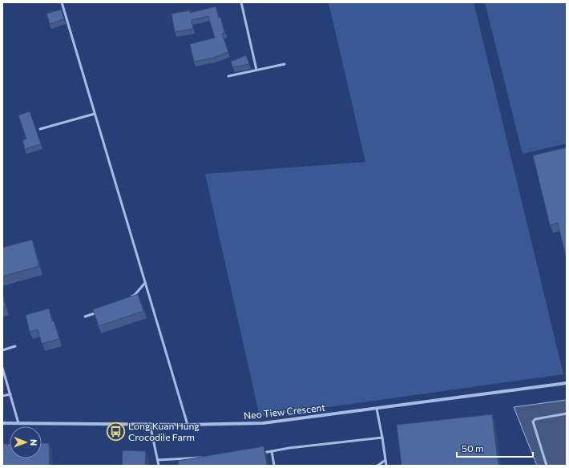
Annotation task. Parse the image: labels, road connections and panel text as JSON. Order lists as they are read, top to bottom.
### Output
{
  "streets": {
    "street": ["Neo Tiew Crescent"]
  },
  "places": {
    "bus stop": ["Long Kuan Hung Crocodile Farm"]
  },
  "scale_bar": "50 m",
  "north": "right"
}
